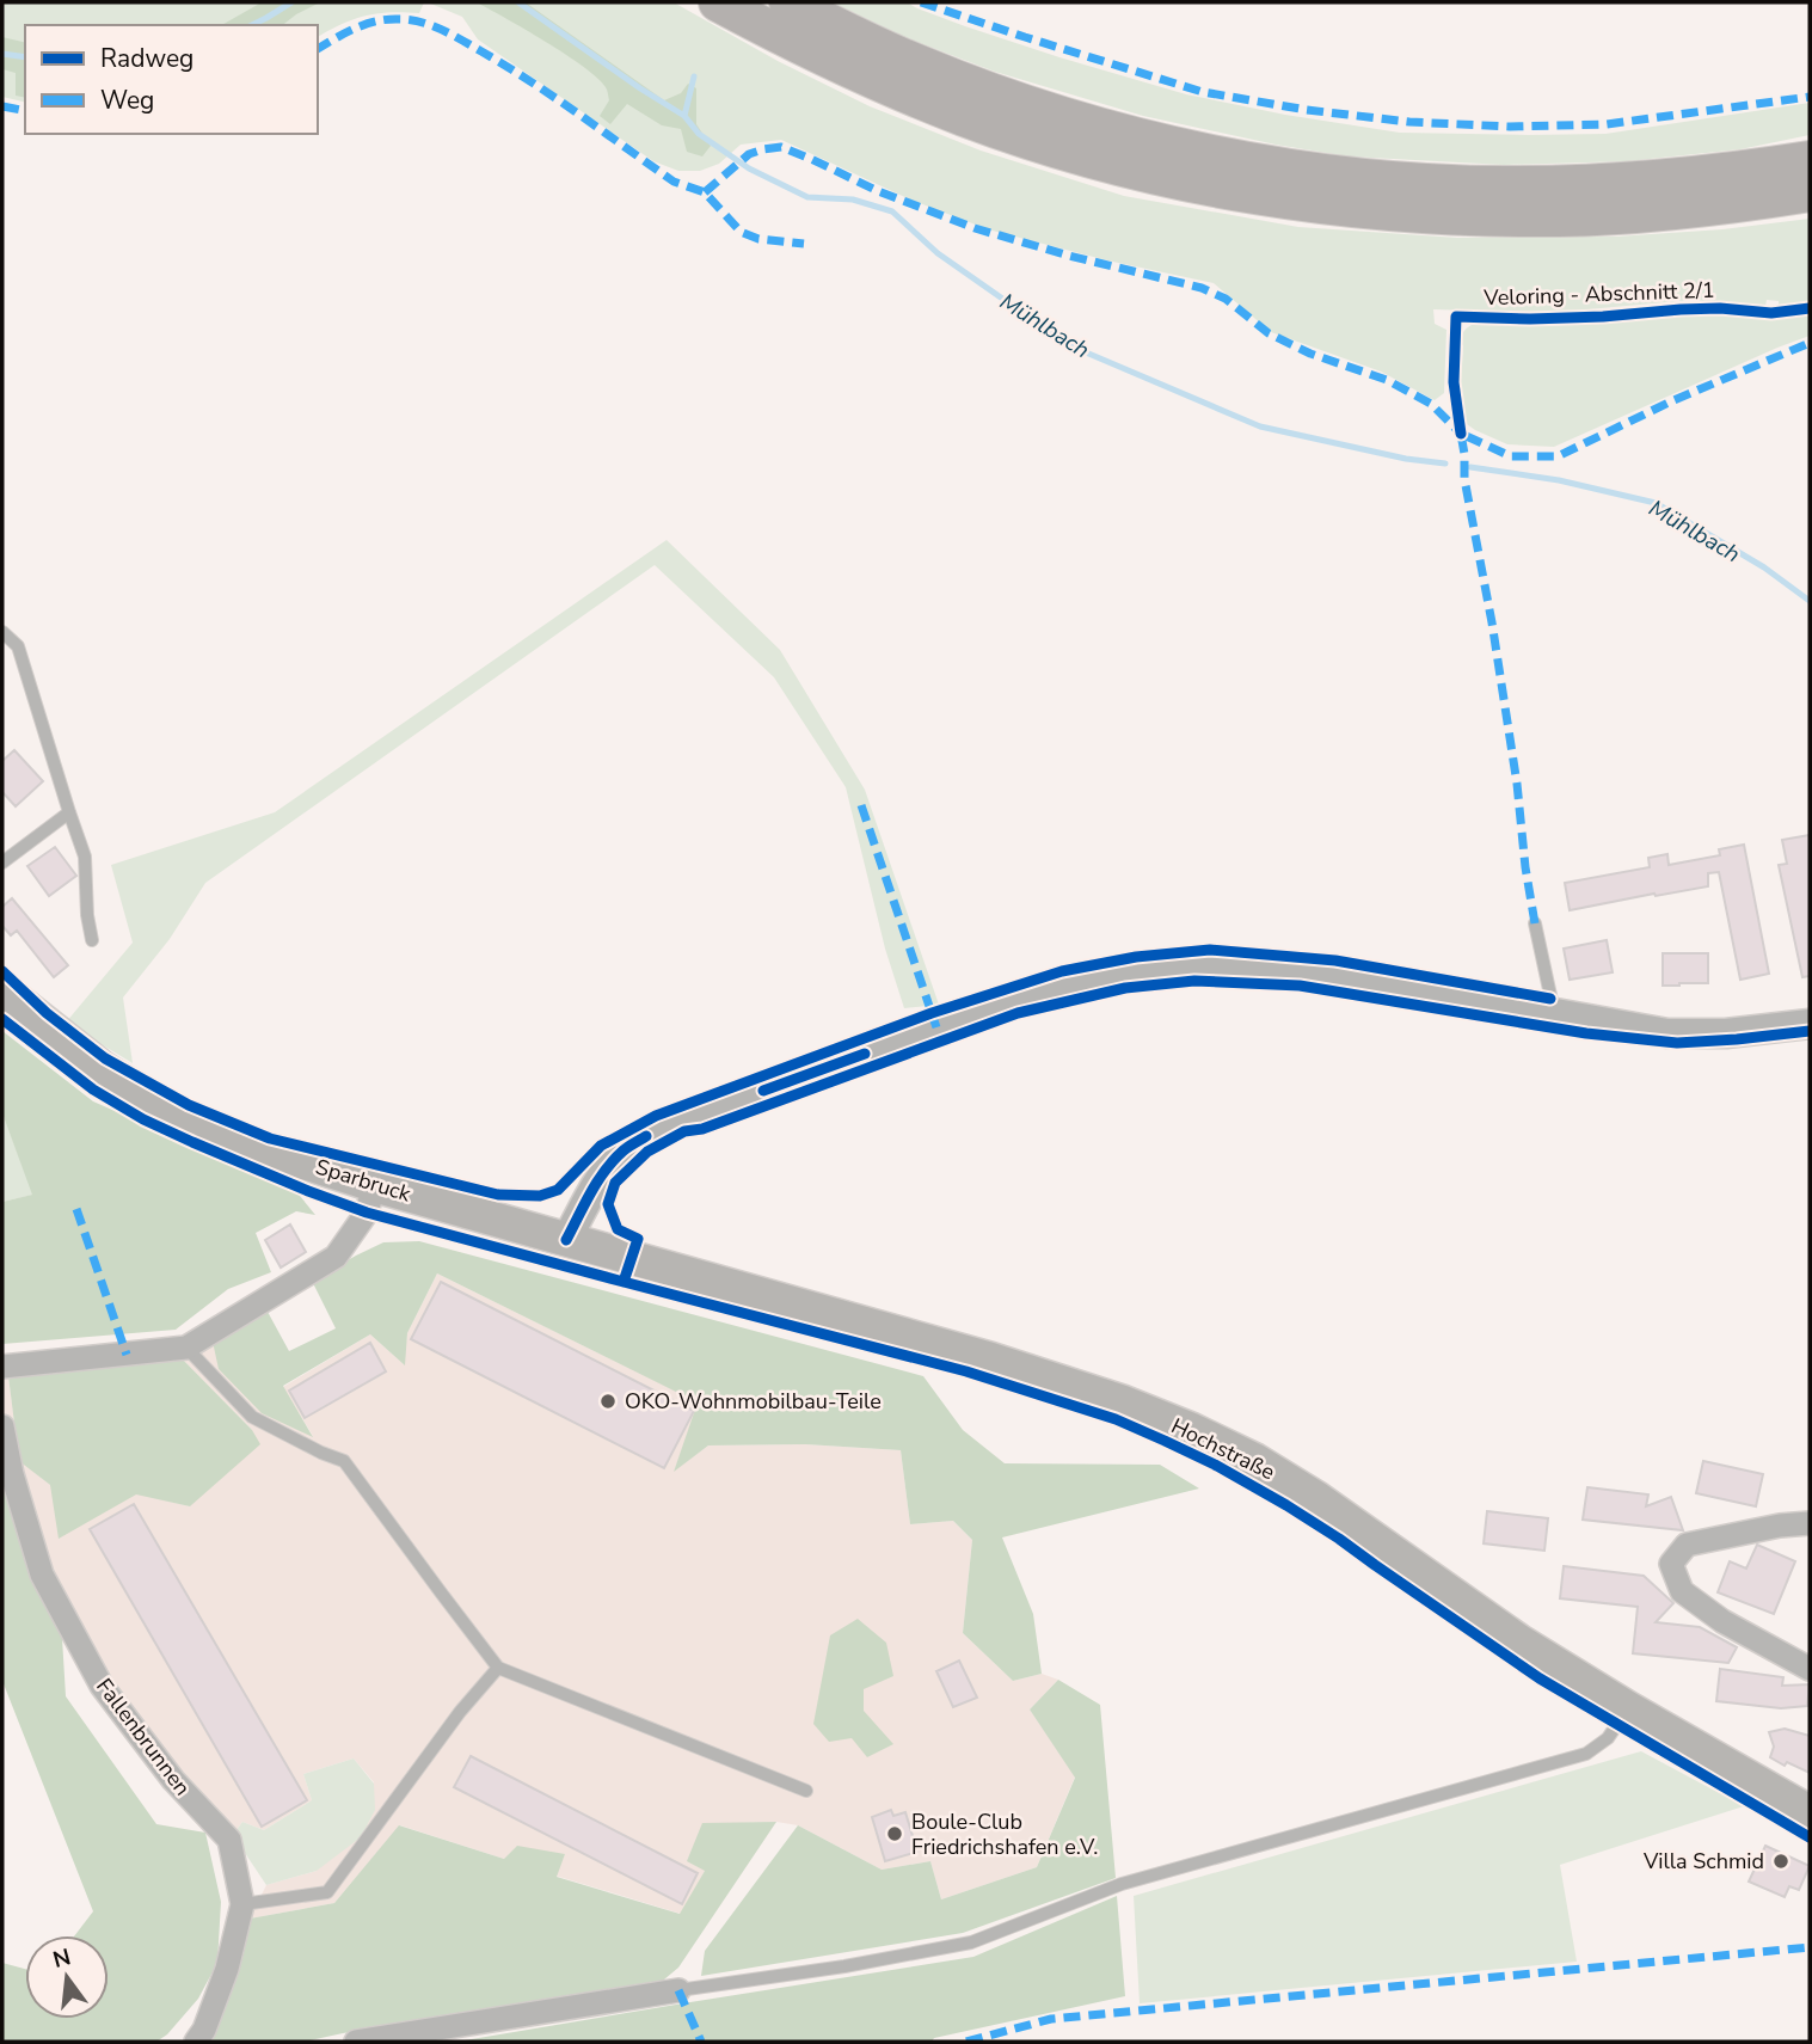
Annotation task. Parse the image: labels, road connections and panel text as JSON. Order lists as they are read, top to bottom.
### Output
{
  "streets": {
    "main road": ["Sparbruck", "Hochstraße"],
    "street": ["Fallenbrunnen"],
    "cycle path": ["Veloring - Abschnitt 2/1"]
  },
  "crossings": [
    ["Sparbruck", "Hochstraße"]
  ],
  "water": ["Mühlbach"],
  "places": ["OKO-Wohnmobilbau-Teile", "Boule-Club Friedrichshafen e.V.", "Villa Schmid"],
  "legend": ["Radweg", "Weg"],
  "north": "top"
}
